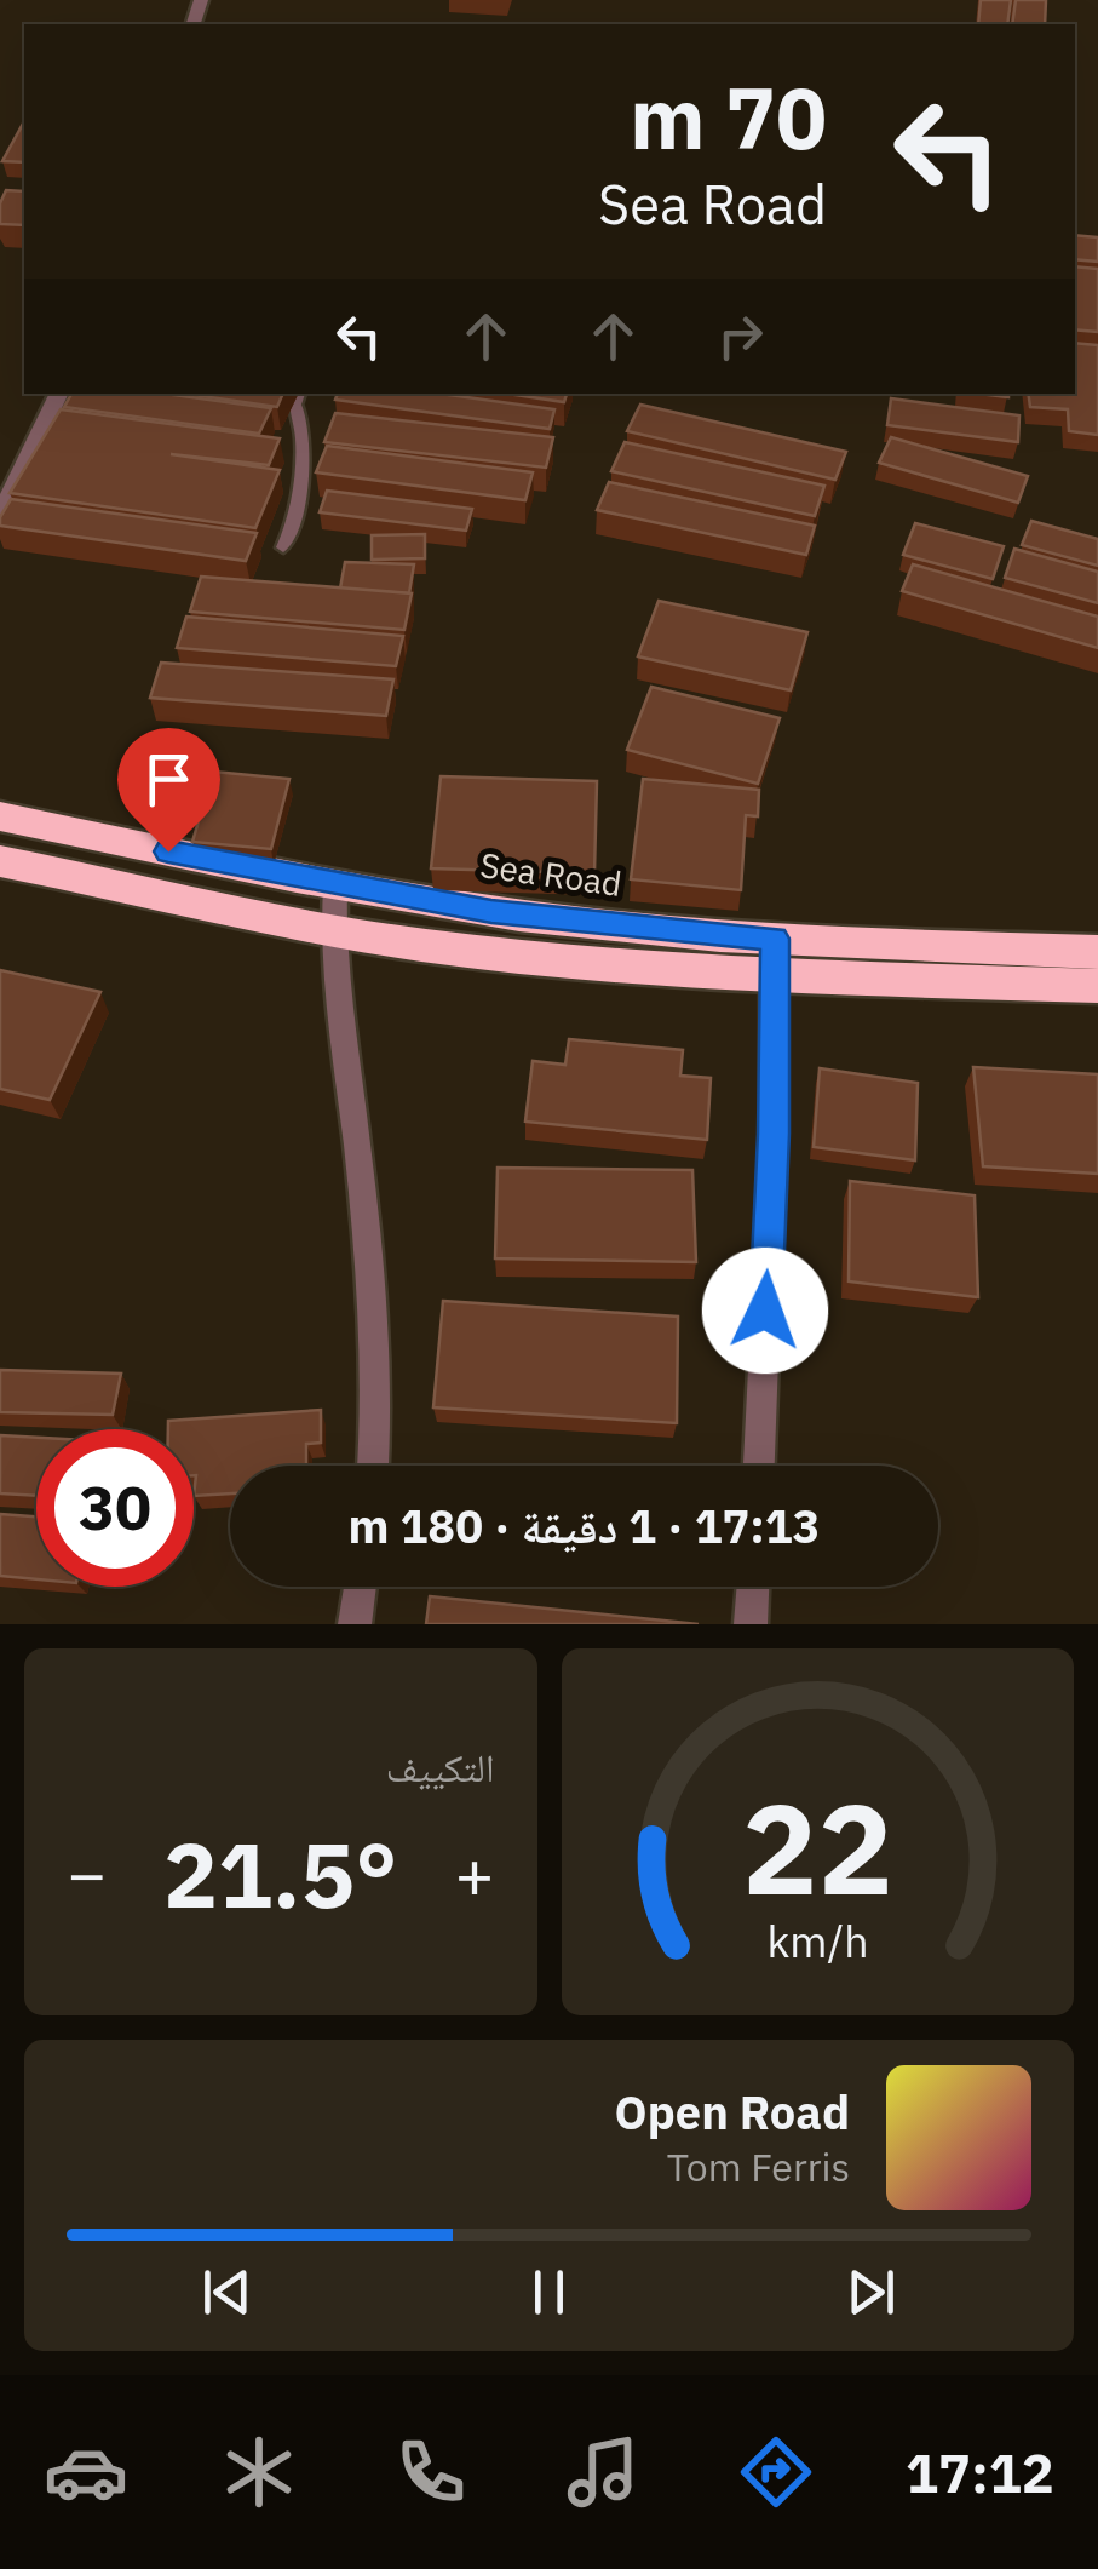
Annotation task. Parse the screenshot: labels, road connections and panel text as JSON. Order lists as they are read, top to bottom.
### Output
{
  "streets": {
    "highway": ["Sea Road"]
  },
  "page": {
    "turn": ["70 m", "Sea Road"],
    "limit": "30",
    "trip": "17:13 · 1 دقيقة · 180 m",
    "tile": "التكييف",
    "heat": ["−", "21.5°", "+"],
    "song": ["Open Road", "Tom Ferris"],
    "tabs": "17:12",
    "gauge": ["22", "km/h"]
  }
}
